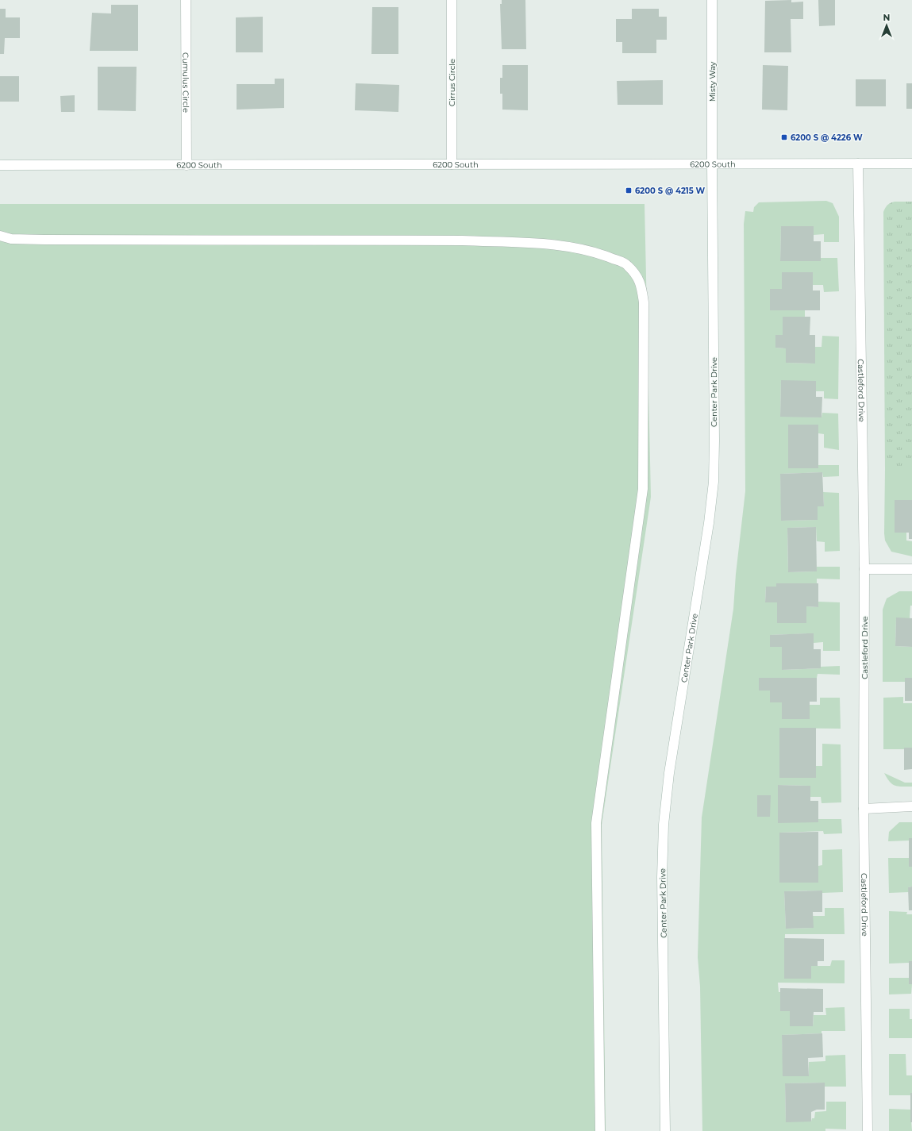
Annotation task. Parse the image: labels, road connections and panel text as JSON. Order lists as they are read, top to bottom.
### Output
{
  "streets": {
    "street": [
      "Misty Way",
      "Cumulus Circle",
      "Cirrus Circle",
      "6200 South",
      "Castleford Drive",
      "Center Park Drive"
    ]
  },
  "crossings": [
    ["Misty Way", "6200 South"],
    ["Misty Way", "Center Park Drive"],
    ["Cumulus Circle", "6200 South"],
    ["Cirrus Circle", "6200 South"],
    ["6200 South", "Castleford Drive"],
    ["6200 South", "Center Park Drive"]
  ],
  "places": {
    "transit": ["6200 S @ 4226 W", "6200 S @ 4215 W"]
  },
  "north": "top"
}
